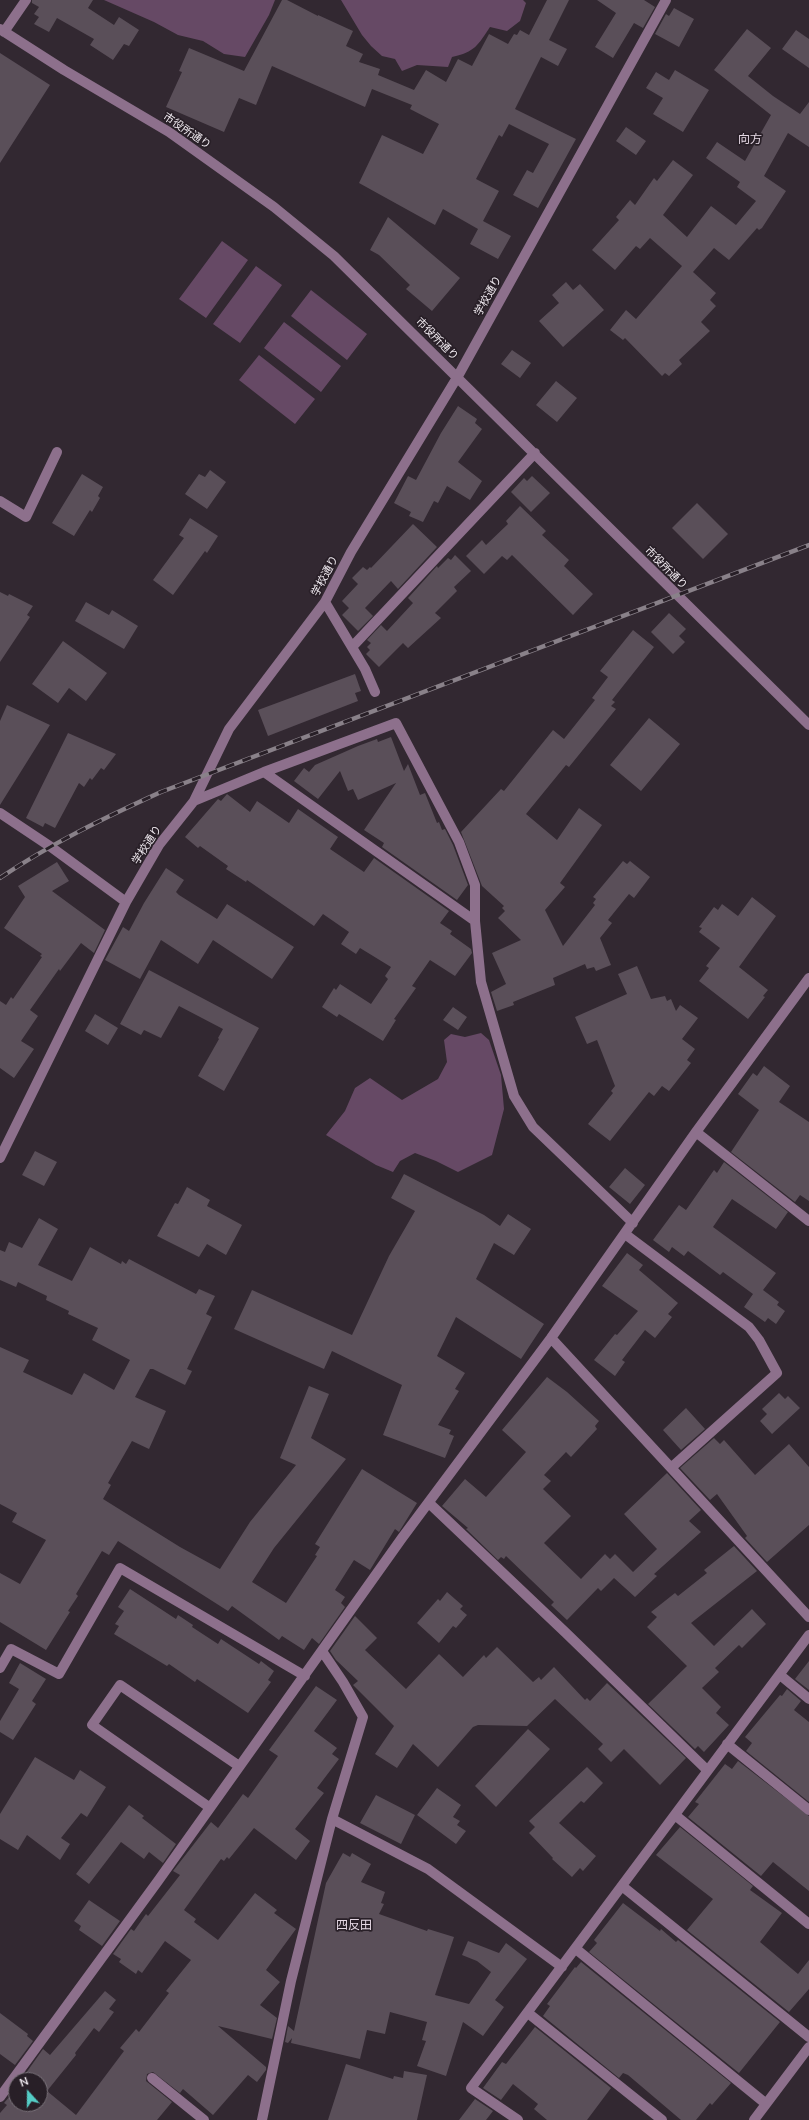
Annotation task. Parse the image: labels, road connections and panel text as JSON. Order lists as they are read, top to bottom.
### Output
{
  "streets": {
    "street": ["市役所通り", "学校通り"]
  },
  "crossings": [
    ["市役所通り", "学校通り"]
  ],
  "districts": ["向方", "四反田"],
  "north": "top"
}
